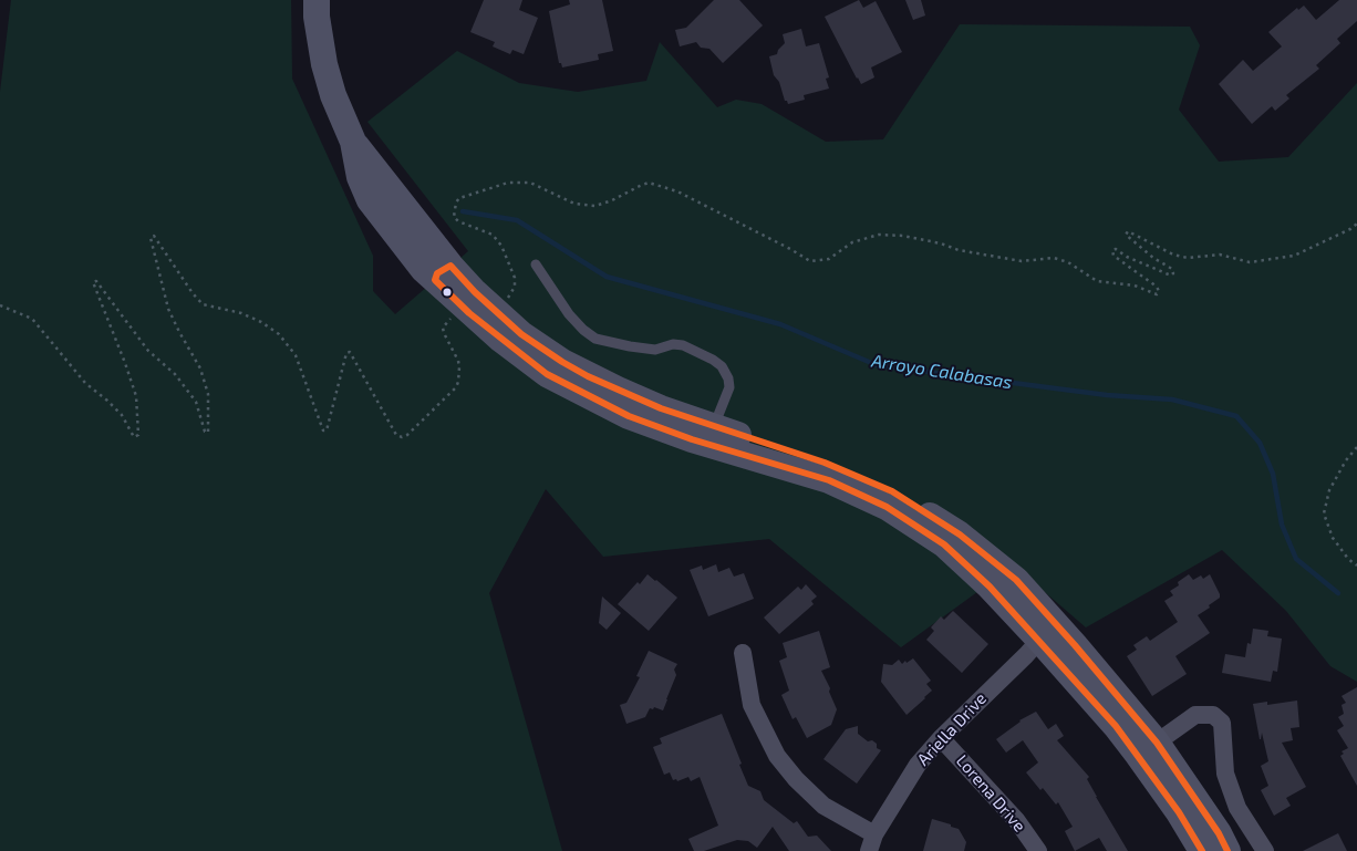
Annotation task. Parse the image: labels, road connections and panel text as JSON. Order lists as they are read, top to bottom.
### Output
{
  "streets": {
    "street": ["Ariella Drive", "Lorena Drive"]
  },
  "crossings": [
    ["Ariella Drive", "Lorena Drive"]
  ],
  "water": ["Arroyo Calabasas"]
}
